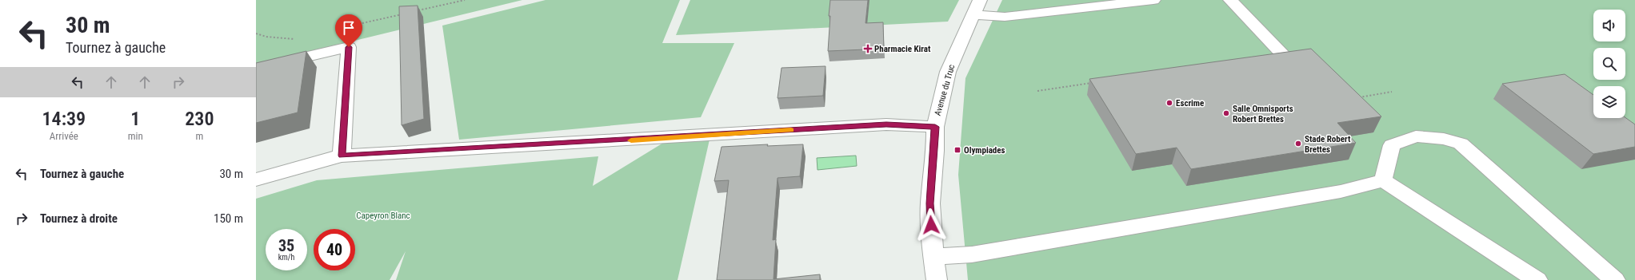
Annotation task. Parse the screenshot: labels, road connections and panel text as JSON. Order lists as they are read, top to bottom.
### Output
{
  "streets": {
    "street": ["Avenue du Truc"]
  },
  "parks": ["Capeyron Blanc"],
  "places": {
    "health": ["Pharmacie Kirat"],
    "other": ["Escrime", "Salle Omnisports Robert Brettes", "Stade Robert Brettes"],
    "transit": ["Olympiades"]
  },
  "page": {
    "turn": ["30 m", "Tournez à gauche"],
    "eta": [
      "14:39",
      "Arrivée",
      "1",
      "min",
      "230",
      "m"
    ],
    "list": [
      {
        "name": "Tournez à gauche",
        "value": "30 m"
      },
      {
        "name": "Tournez à droite",
        "value": "150 m"
      }
    ],
    "speed": "35 km/h",
    "limit": "40"
  }
}
